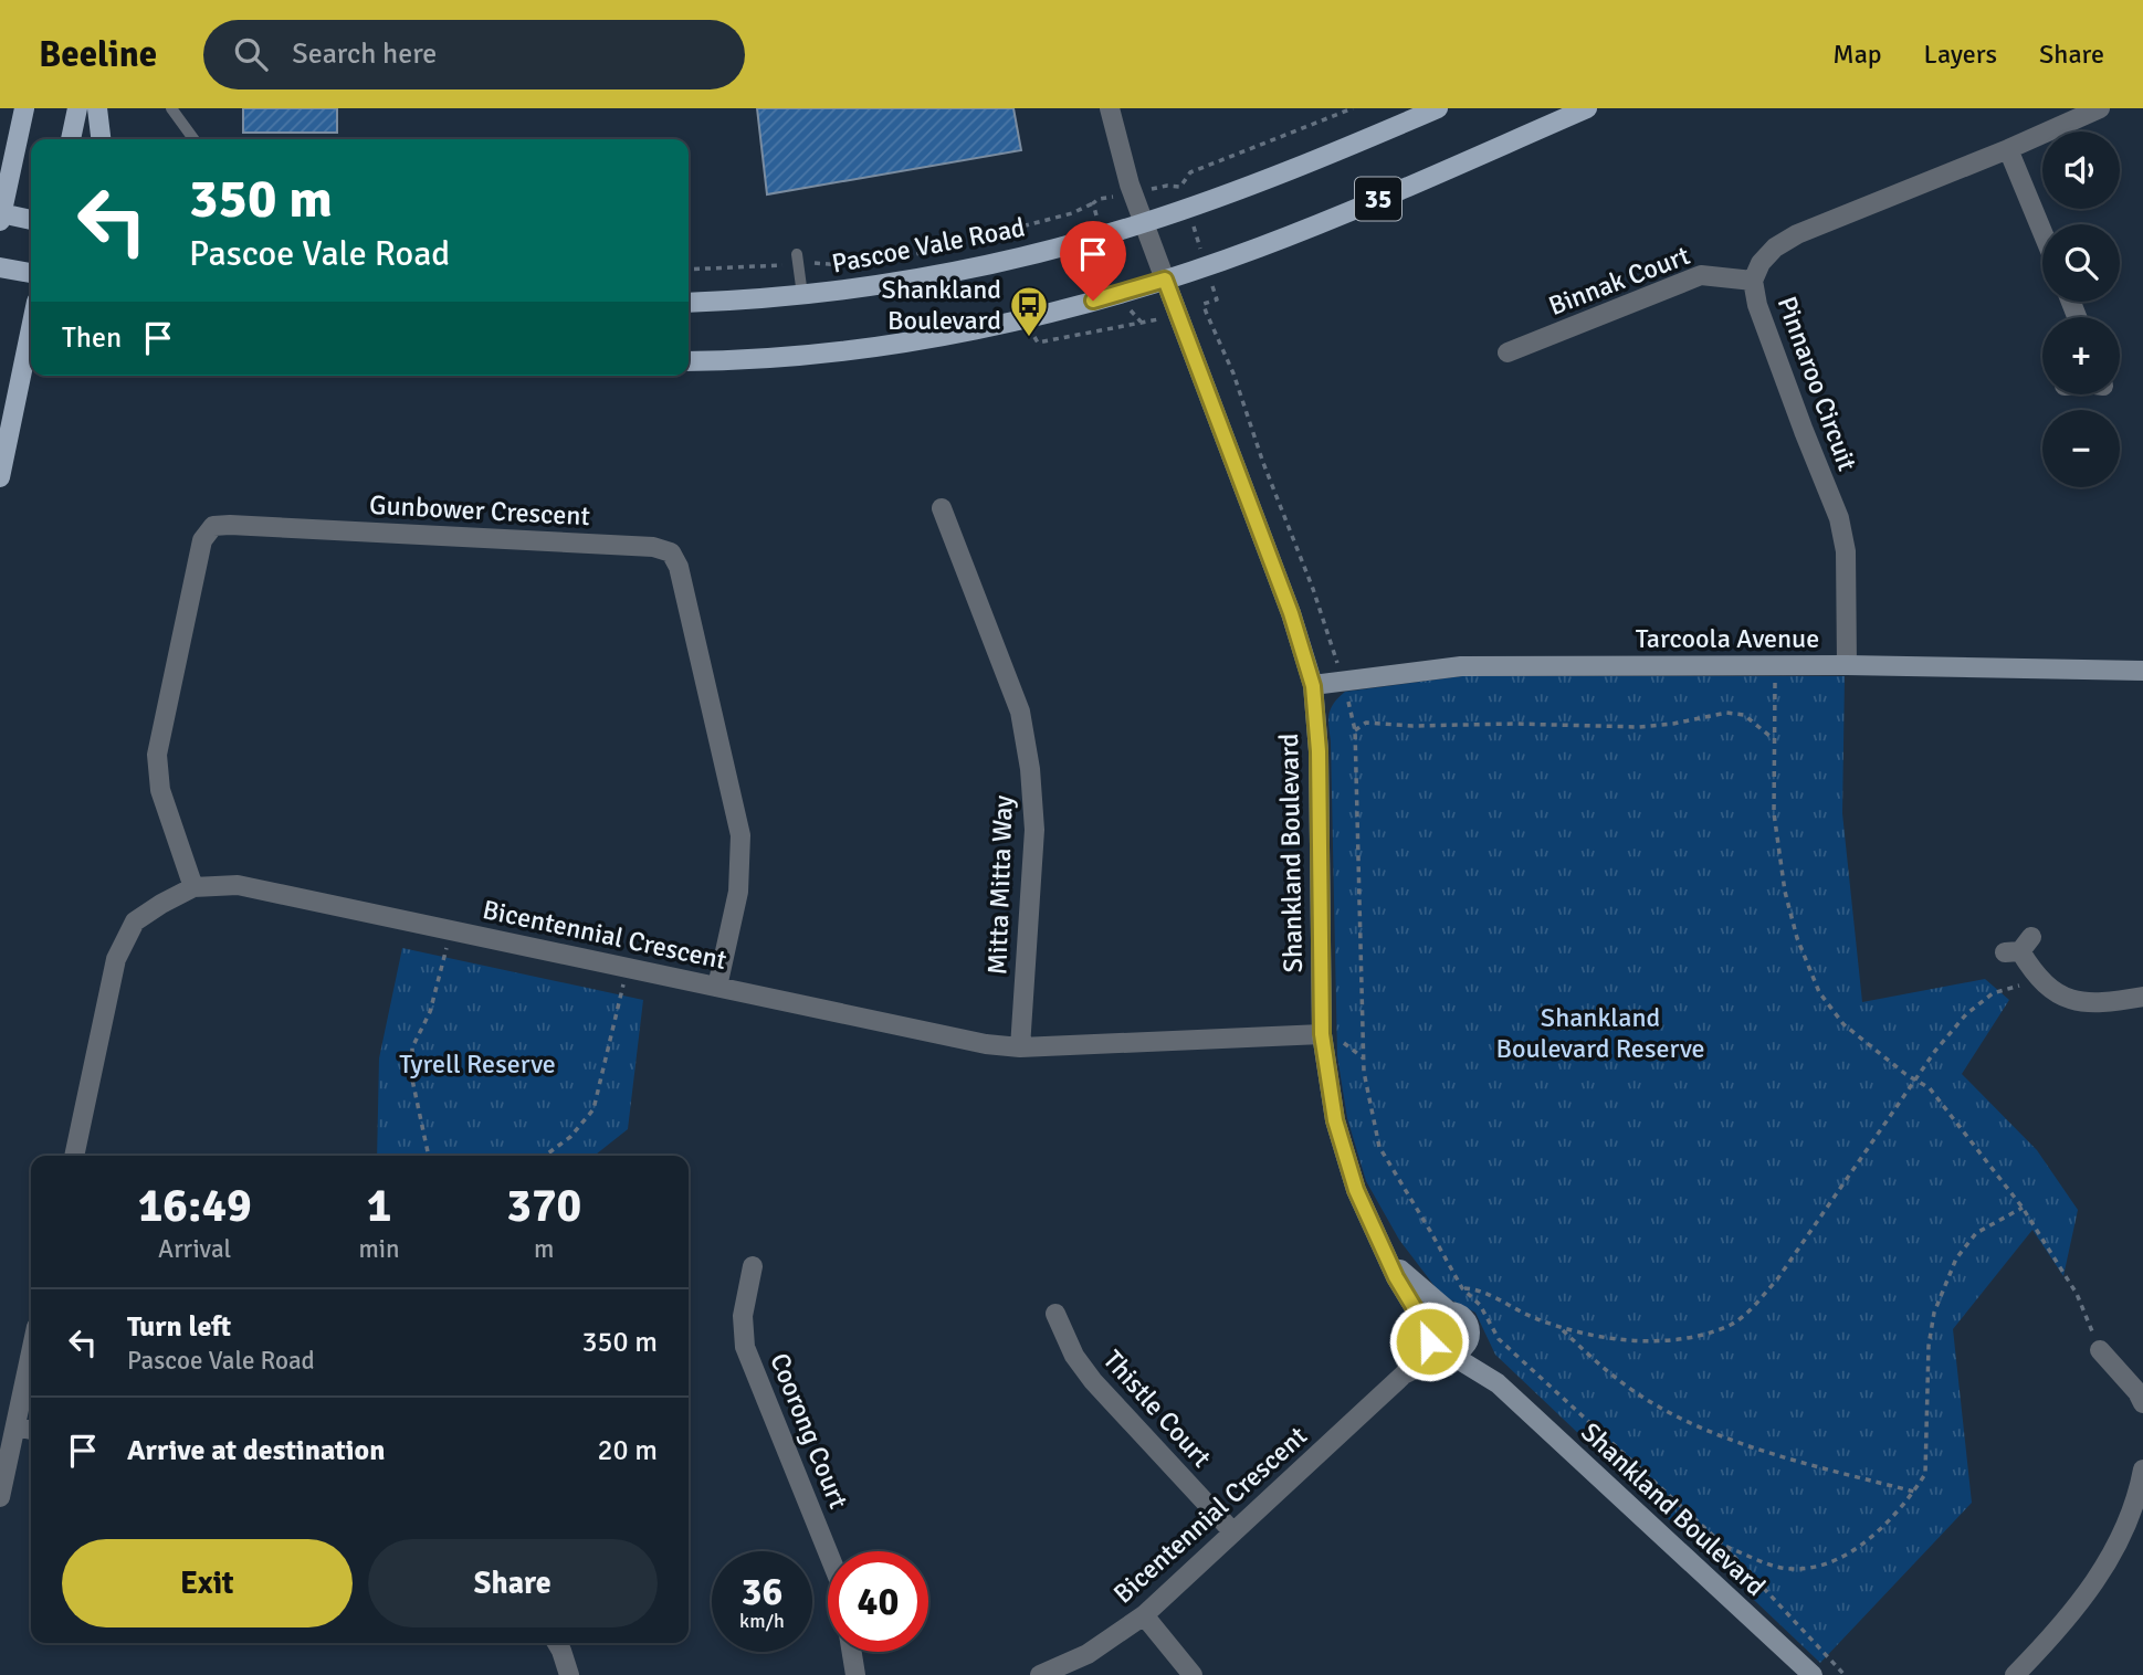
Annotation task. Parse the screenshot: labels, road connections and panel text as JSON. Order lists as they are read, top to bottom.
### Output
{
  "streets": {
    "main road": ["35", "Pascoe Vale Road"],
    "street": [
      "Binnak Court",
      "Pinnaroo Circuit",
      "Gunbower Crescent",
      "Tarcoola Avenue",
      "Shankland Boulevard",
      "Mitta Mitta Way",
      "Bicentennial Crescent",
      "Thistle Court",
      "Coorong Court"
    ]
  },
  "crossings": [
    ["35", "Shankland Boulevard"],
    ["Binnak Court", "Pinnaroo Circuit"],
    ["Pinnaroo Circuit", "Tarcoola Avenue"],
    ["Gunbower Crescent", "Bicentennial Crescent"],
    ["Tarcoola Avenue", "Shankland Boulevard"],
    ["Shankland Boulevard", "Bicentennial Crescent"],
    ["Mitta Mitta Way", "Bicentennial Crescent"],
    ["Bicentennial Crescent", "Thistle Court"]
  ],
  "parks": ["Shankland Boulevard Reserve", "Tyrell Reserve"],
  "places": {
    "bus stop": ["Shankland Boulevard"]
  },
  "page": {
    "header": "Beeline",
    "search": "Search here",
    "nav": ["Map", "Layers", "Share"],
    "map_buttons": ["+", "−"],
    "turn": ["350 m", "Pascoe Vale Road"],
    "then": "Then",
    "eta": [
      "16:49",
      "Arrival",
      "1",
      "min",
      "370",
      "m"
    ],
    "list": [
      {
        "name": "Turn left",
        "note": "Pascoe Vale Road",
        "value": "350 m"
      },
      {
        "name": "Arrive at destination",
        "value": "20 m"
      }
    ],
    "buttons": ["Exit", "Share"],
    "speed": "36 km/h",
    "limit": "40"
  }
}
